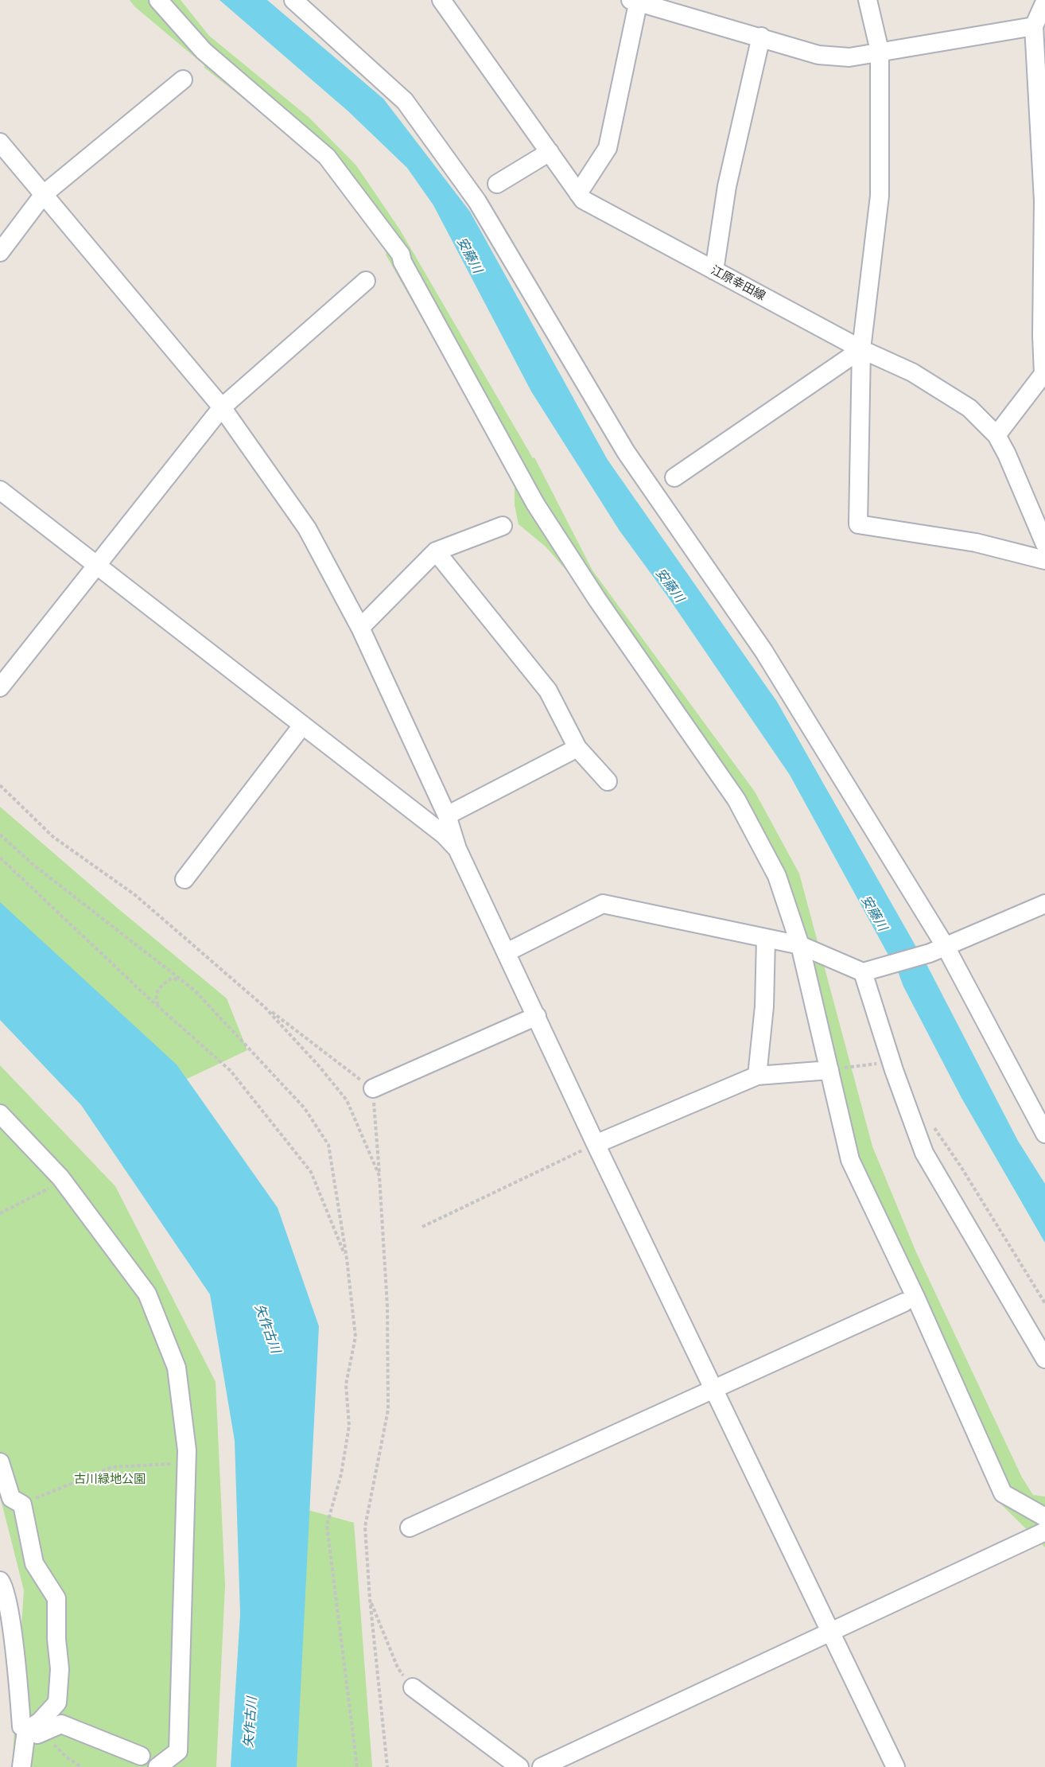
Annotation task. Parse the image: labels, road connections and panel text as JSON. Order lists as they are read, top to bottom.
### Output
{
  "streets": {
    "street": ["江原幸田線"]
  },
  "water": ["安藤川", "矢作古川"],
  "parks": ["古川緑地公園"]
}
